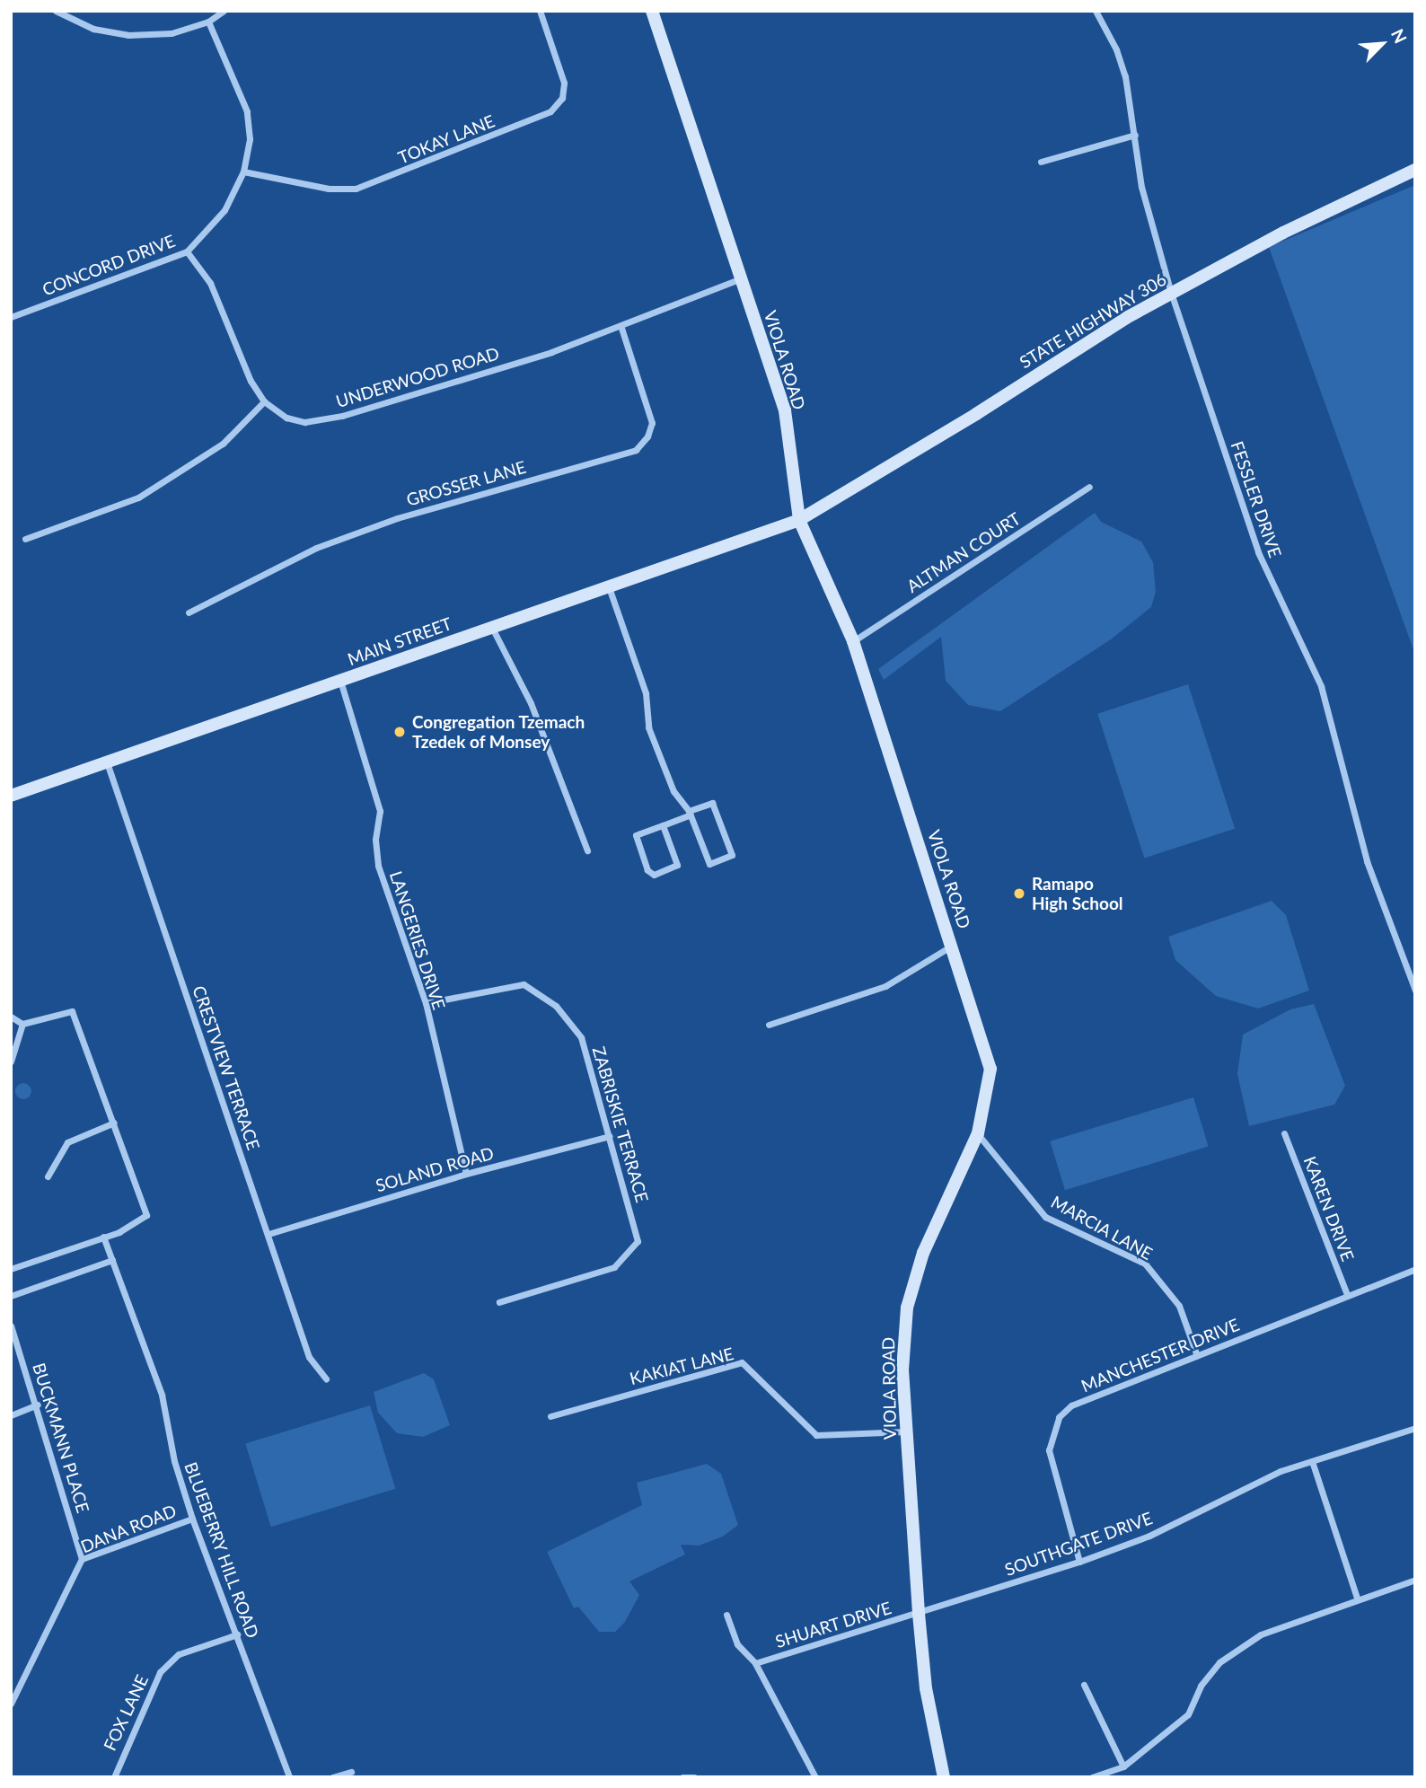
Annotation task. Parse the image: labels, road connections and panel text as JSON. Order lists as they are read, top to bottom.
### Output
{
  "streets": {
    "street": [
      "TOKAY LANE",
      "CONCORD DRIVE",
      "STATE HIGHWAY 306",
      "VIOLA ROAD",
      "UNDERWOOD ROAD",
      "GROSSER LANE",
      "FESSLER DRIVE",
      "ALTMAN COURT",
      "MAIN STREET",
      "LANGERIES DRIVE",
      "CRESTVIEW TERRACE",
      "ZABRISKIE TERRACE",
      "SOLAND ROAD",
      "KAREN DRIVE",
      "MARCIA LANE",
      "MANCHESTER DRIVE",
      "KAKIAT LANE",
      "BUCKMANN PLACE",
      "DANA ROAD",
      "SOUTHGATE DRIVE",
      "BLUEBERRY HILL ROAD",
      "SHUART DRIVE",
      "FOX LANE"
    ]
  },
  "crossings": [
    ["TOKAY LANE", "CONCORD DRIVE"],
    ["CONCORD DRIVE", "UNDERWOOD ROAD"],
    ["STATE HIGHWAY 306", "VIOLA ROAD"],
    ["STATE HIGHWAY 306", "FESSLER DRIVE"],
    ["STATE HIGHWAY 306", "MAIN STREET"],
    ["VIOLA ROAD", "UNDERWOOD ROAD"],
    ["VIOLA ROAD", "ALTMAN COURT"],
    ["VIOLA ROAD", "MAIN STREET"],
    ["VIOLA ROAD", "MARCIA LANE"],
    ["VIOLA ROAD", "KAKIAT LANE"],
    ["VIOLA ROAD", "SOUTHGATE DRIVE"],
    ["VIOLA ROAD", "SHUART DRIVE"],
    ["UNDERWOOD ROAD", "GROSSER LANE"],
    ["MAIN STREET", "LANGERIES DRIVE"],
    ["MAIN STREET", "CRESTVIEW TERRACE"],
    ["LANGERIES DRIVE", "ZABRISKIE TERRACE"],
    ["LANGERIES DRIVE", "SOLAND ROAD"],
    ["CRESTVIEW TERRACE", "SOLAND ROAD"],
    ["ZABRISKIE TERRACE", "SOLAND ROAD"],
    ["KAREN DRIVE", "MANCHESTER DRIVE"],
    ["MARCIA LANE", "MANCHESTER DRIVE"],
    ["MANCHESTER DRIVE", "SOUTHGATE DRIVE"],
    ["BUCKMANN PLACE", "DANA ROAD"],
    ["DANA ROAD", "BLUEBERRY HILL ROAD"],
    ["SOUTHGATE DRIVE", "SHUART DRIVE"],
    ["BLUEBERRY HILL ROAD", "FOX LANE"]
  ],
  "places": ["Congregation Tzemach Tzedek of Monsey", "Ramapo High School"],
  "north": "top right"
}
